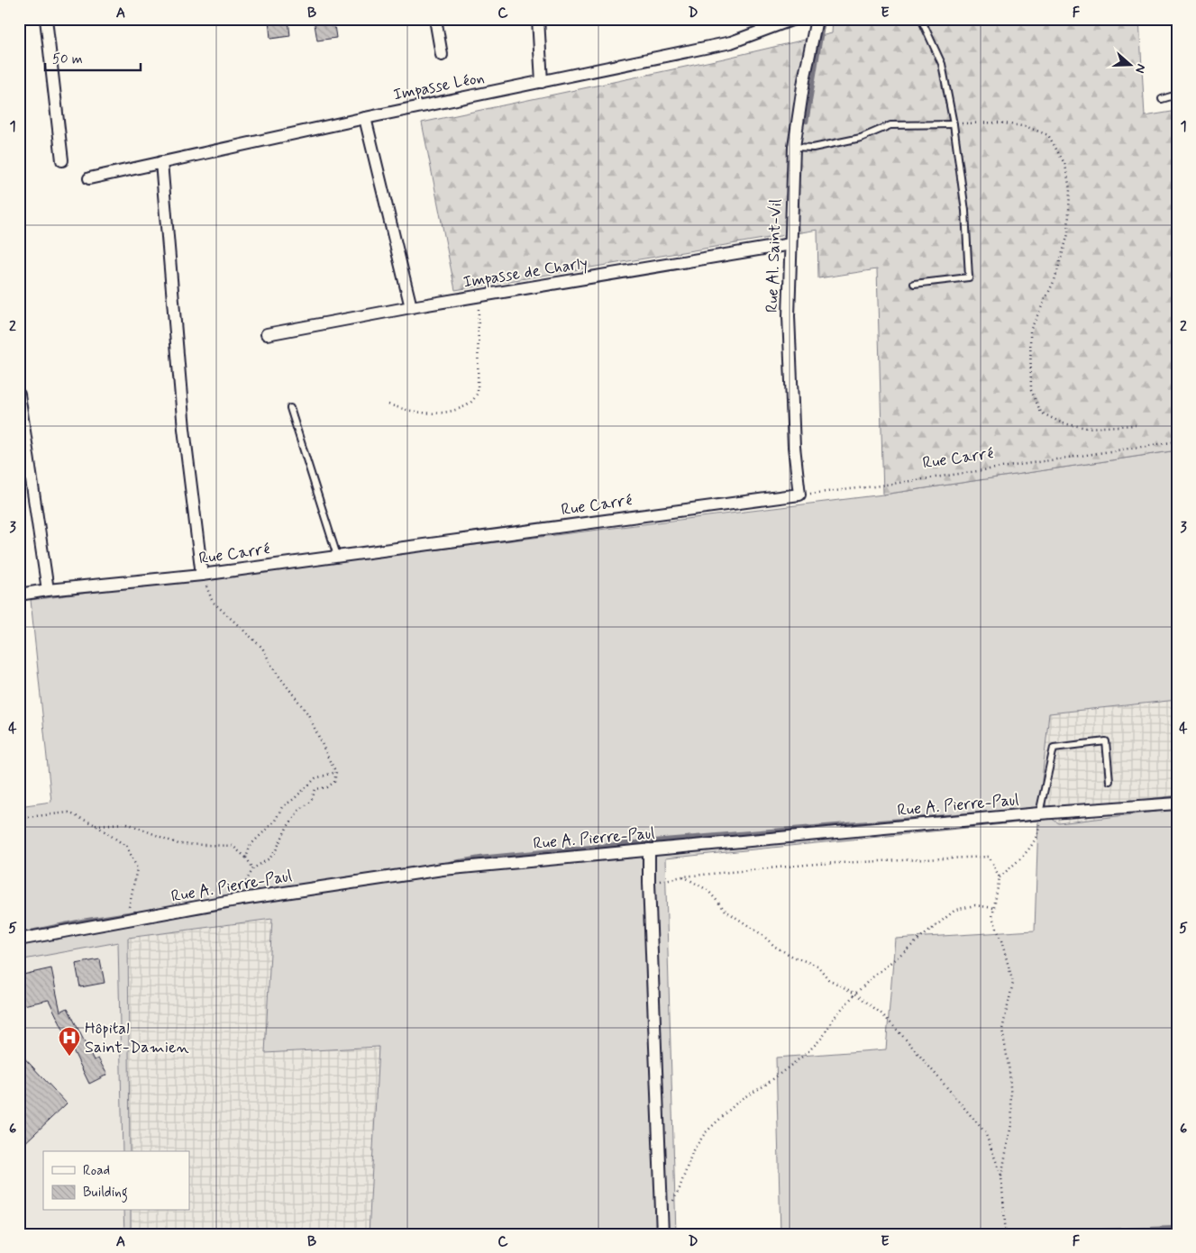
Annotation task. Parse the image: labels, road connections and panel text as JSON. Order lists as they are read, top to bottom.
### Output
{
  "streets": {
    "street": [
      "Impasse Léon",
      "Rue Al. Saint-Vil",
      "Impasse de Charly",
      "Rue Carré",
      "Rue A. Pierre-Paul"
    ]
  },
  "crossings": [
    ["Rue Al. Saint-Vil", "Impasse de Charly"],
    ["Rue Al. Saint-Vil", "Rue Carré"]
  ],
  "places": {
    "hospital": ["Hôpital Saint-Damien"]
  },
  "legend": ["Road", "Building"],
  "scale_bar": "50 m",
  "north": "right",
  "grid": {
    "columns": [
      "A",
      "B",
      "C",
      "D",
      "E",
      "F"
    ],
    "rows": [
      "1",
      "2",
      "3",
      "4",
      "5",
      "6"
    ]
  }
}
